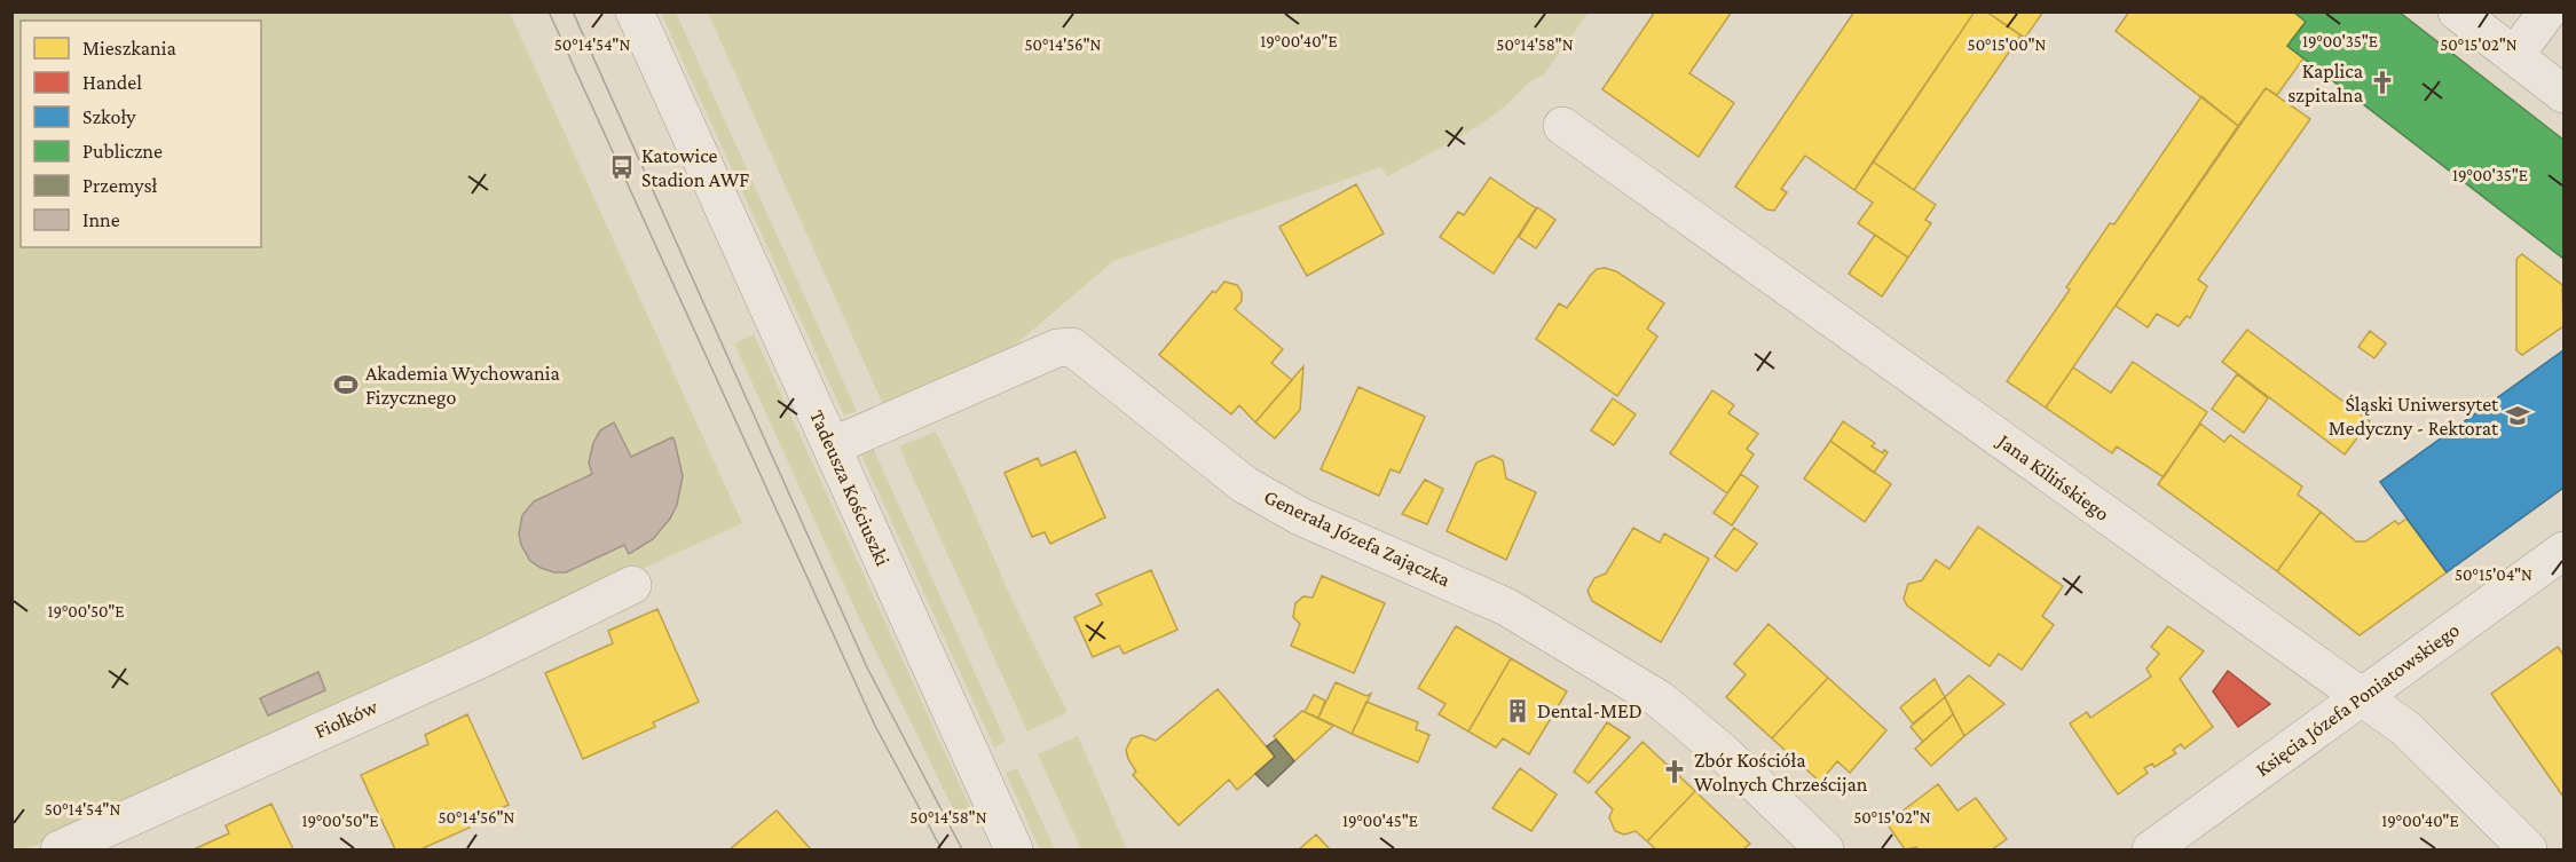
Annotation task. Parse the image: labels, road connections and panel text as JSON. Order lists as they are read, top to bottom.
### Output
{
  "streets": {
    "street": [
      "Jana Kilińskiego",
      "Tadeusza Kościuszki",
      "Generała Józefa Zajączka",
      "Księcia Józefa Poniatowskiego",
      "Fiołków"
    ]
  },
  "crossings": [
    ["Jana Kilińskiego", "Księcia Józefa Poniatowskiego"],
    ["Tadeusza Kościuszki", "Generała Józefa Zajączka"]
  ],
  "places": {
    "church": ["Kaplica szpitalna", "Zbór Kościóła Wolnych Chrześcijan"],
    "bus stop": ["Katowice Stadion AWF"],
    "sports": ["Akademia Wychowania Fizycznego"],
    "school or university": ["Śląski Uniwersytet Medyczny - Rektorat"],
    "building": ["Dental-MED"]
  },
  "legend": [
    "Mieszkania",
    "Handel",
    "Szkoły",
    "Publiczne",
    "Przemysł",
    "Inne"
  ],
  "coordinates": [
    "19°00'35\"E",
    "19°00'40\"E",
    "50°14'54\"N",
    "50°14'56\"N",
    "50°14'58\"N",
    "50°15'00\"N",
    "50°15'02\"N",
    "50°15'04\"N",
    "19°00'50\"E",
    "19°00'45\"E"
  ]
}
